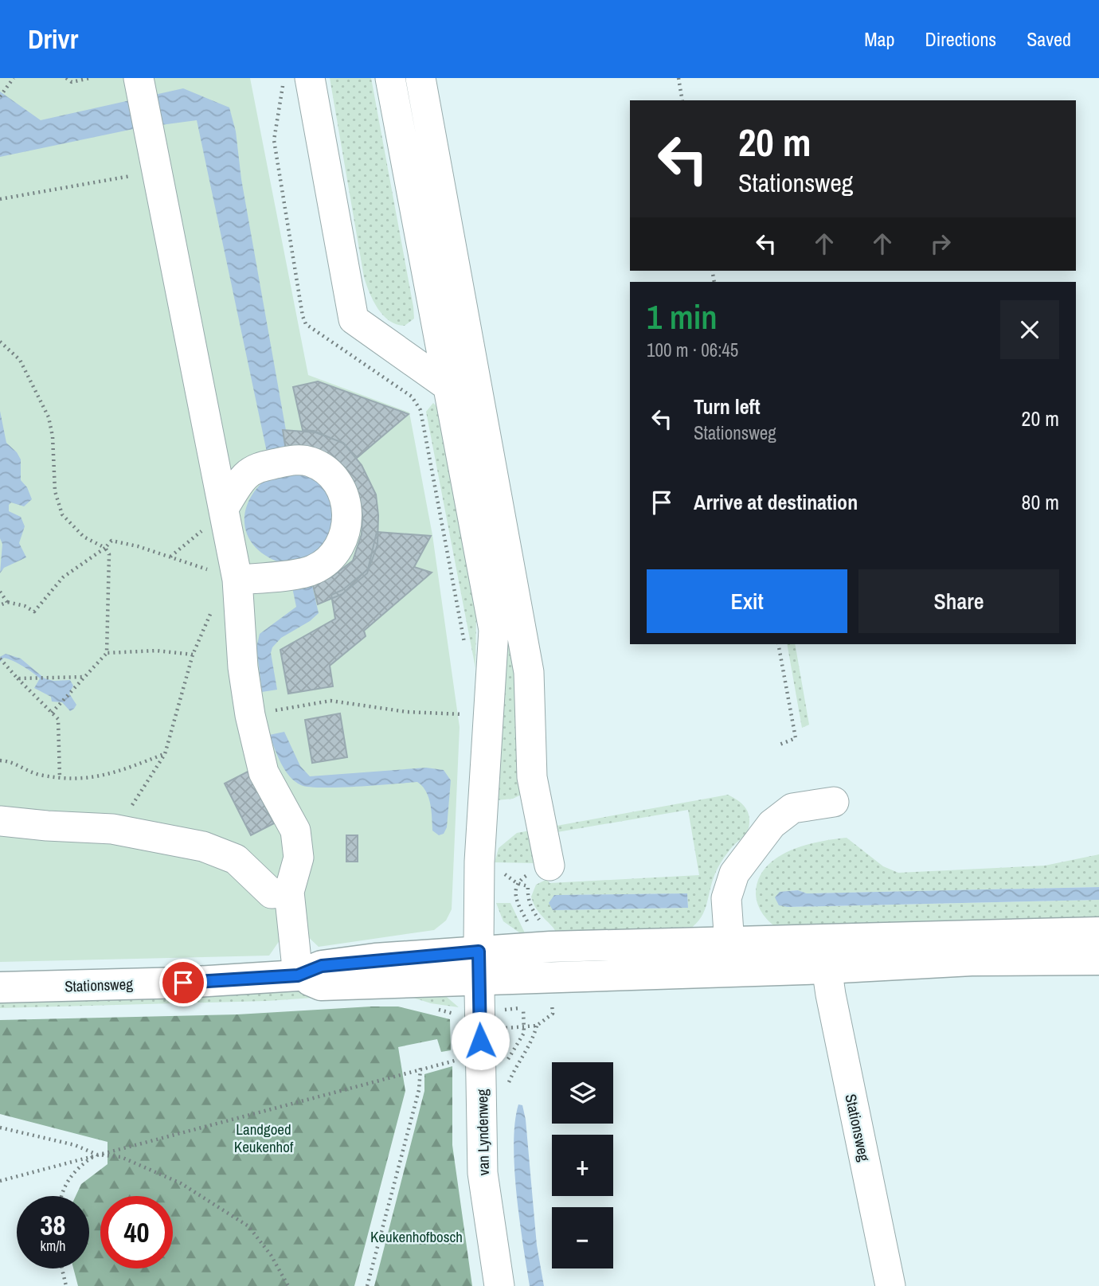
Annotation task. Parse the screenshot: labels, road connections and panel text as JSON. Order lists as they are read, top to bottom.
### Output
{
  "streets": {
    "main road": ["Stationsweg"],
    "street": ["van Lyndenweg"]
  },
  "crossings": [
    ["Stationsweg", "van Lyndenweg"]
  ],
  "parks": ["Landgoed Keukenhof", "Keukenhofbosch"],
  "page": {
    "header": "Drivr",
    "nav": ["Map", "Directions", "Saved"],
    "turn": ["20 m", "Stationsweg"],
    "heading": ["1 min", "100 m · 06:45"],
    "list": [
      {
        "name": "Turn left",
        "note": "Stationsweg",
        "value": "20 m"
      },
      {
        "name": "Arrive at destination",
        "value": "80 m"
      }
    ],
    "buttons": ["Exit", "Share"],
    "map_buttons": ["+", "−"],
    "speed": "38 km/h",
    "limit": "40"
  }
}
